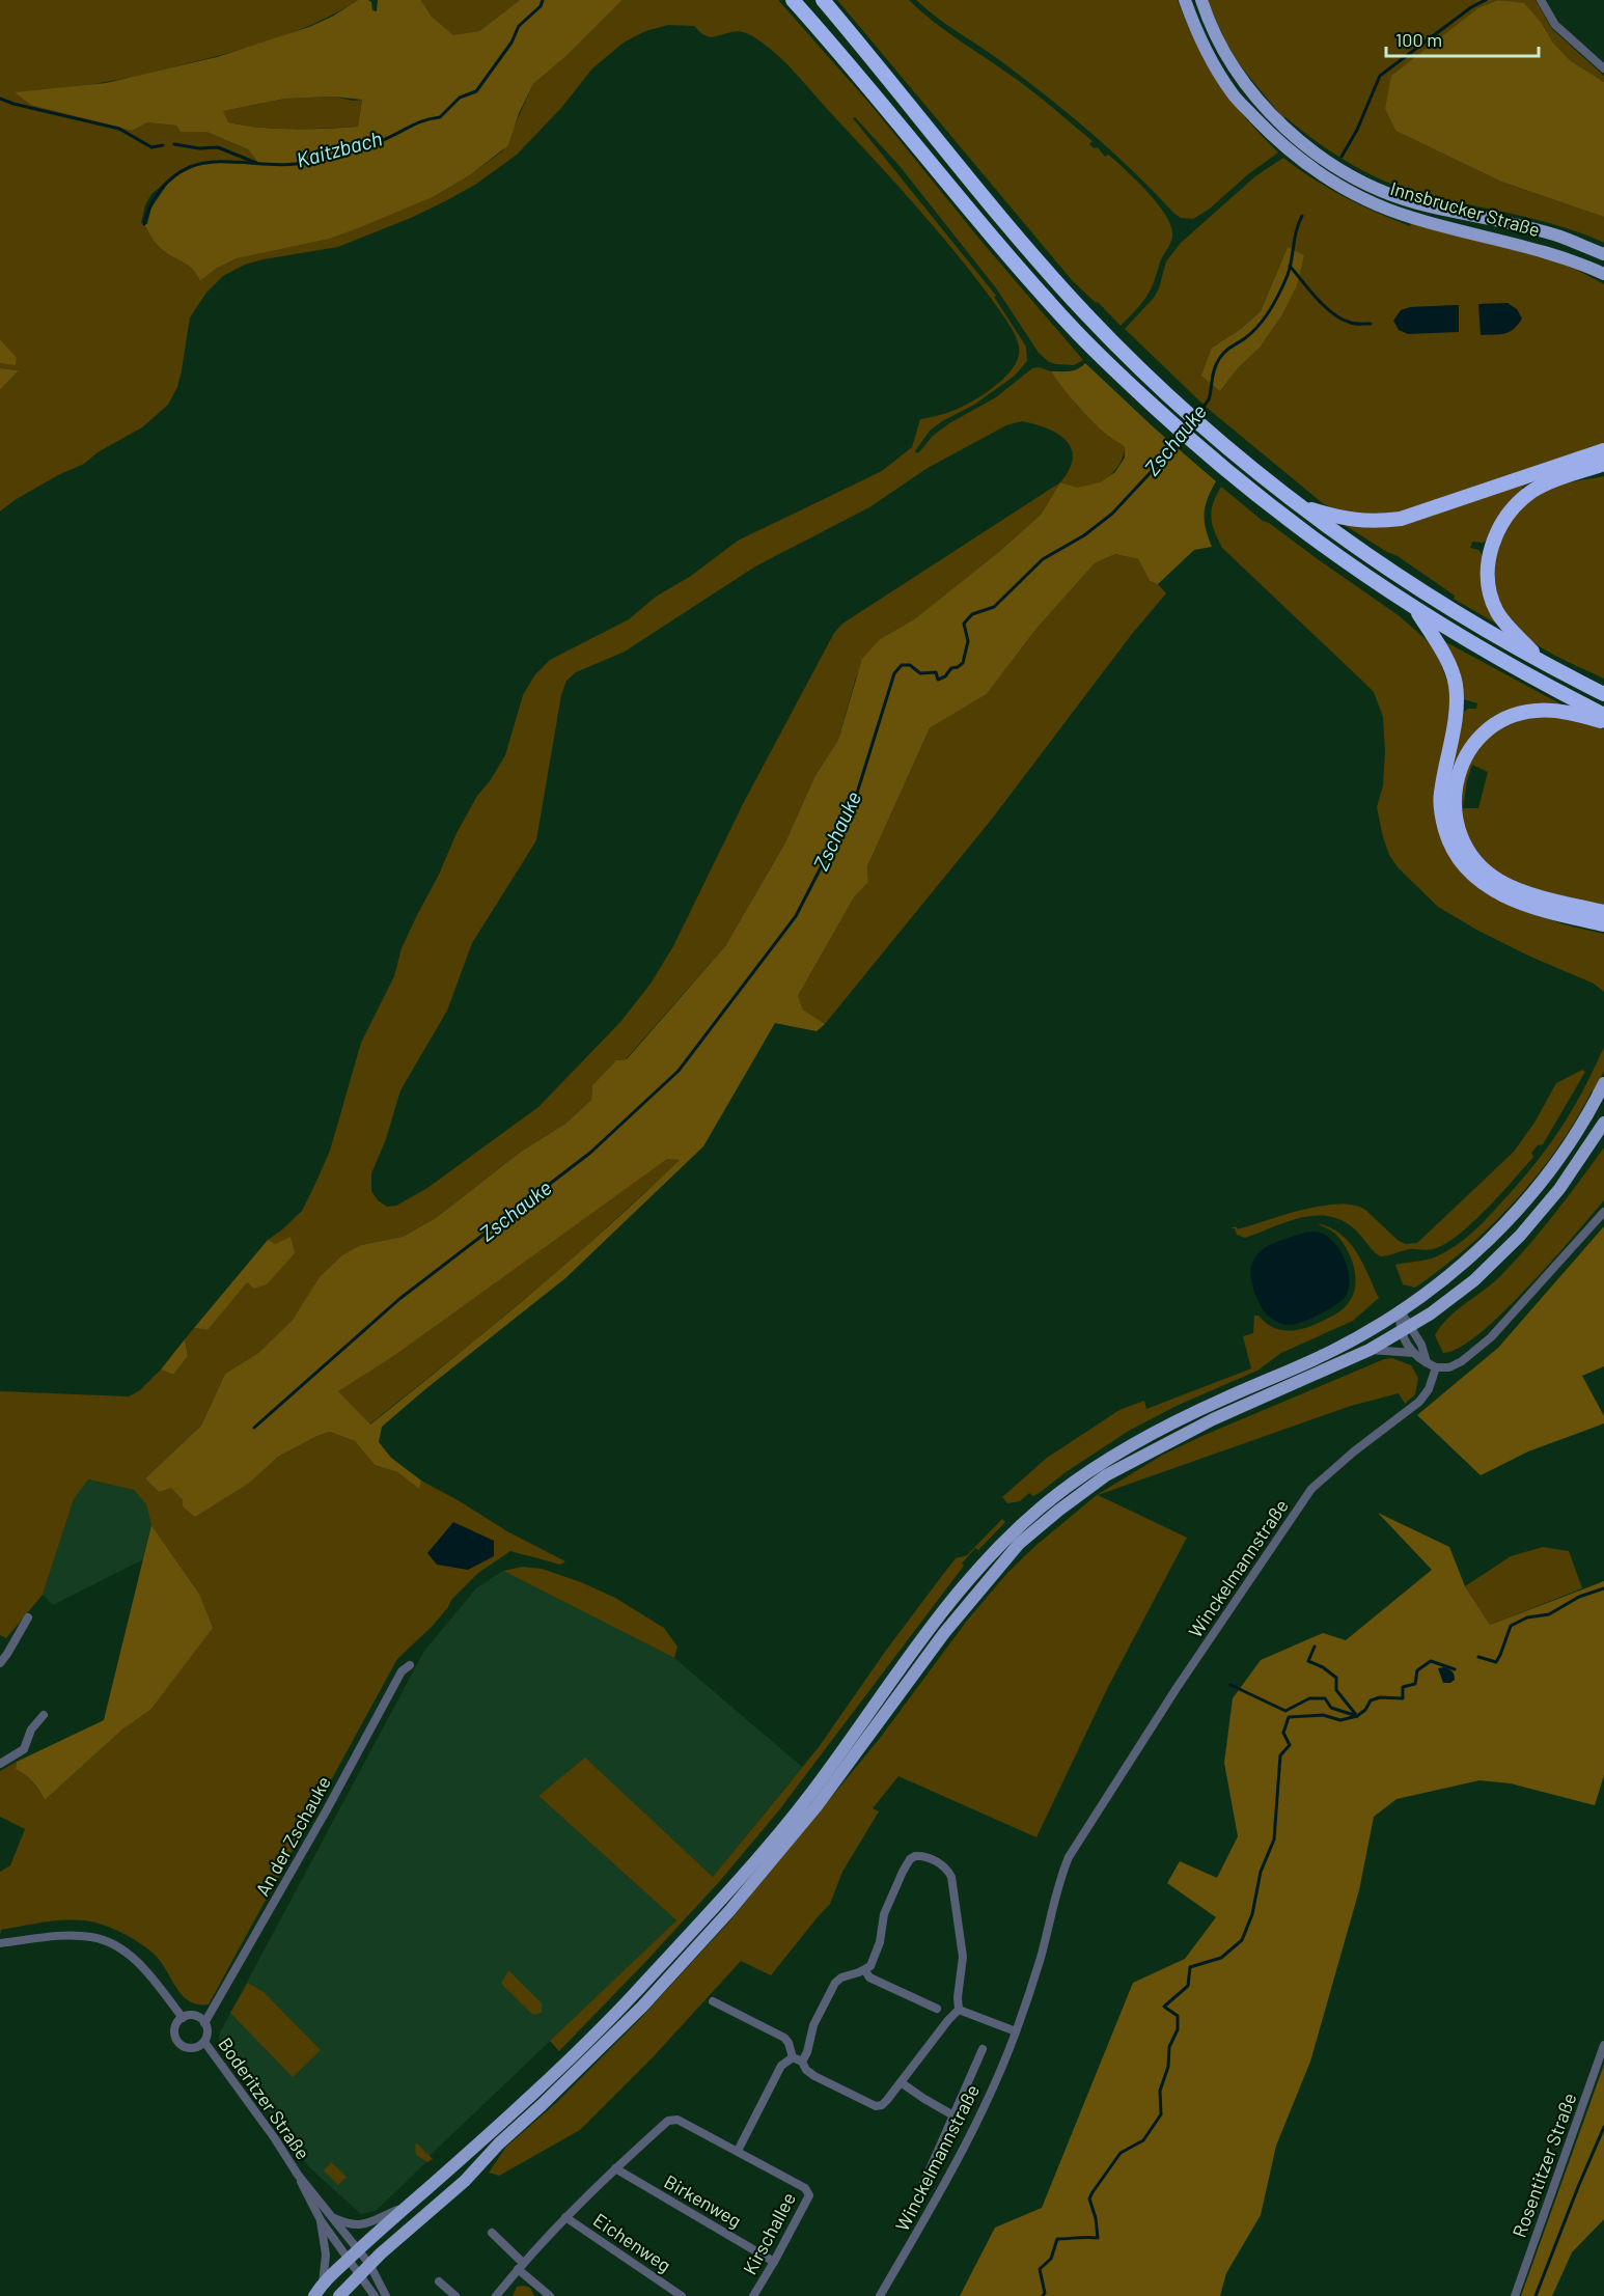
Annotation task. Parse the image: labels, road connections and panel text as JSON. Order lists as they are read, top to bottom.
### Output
{
  "streets": {
    "main road": ["Innsbrucker Straße"],
    "street": [
      "Winckelmannstraße",
      "An der Zschauke",
      "Boderitzer Straße",
      "Rosentitzer Straße",
      "Birkenweg",
      "Kirschallee",
      "Eichenweg"
    ]
  },
  "crossings": [
    ["An der Zschauke", "Boderitzer Straße"],
    ["Birkenweg", "Kirschallee"]
  ],
  "water": ["Kaitzbach", "Zschauke"],
  "scale_bar": "100 m"
}
